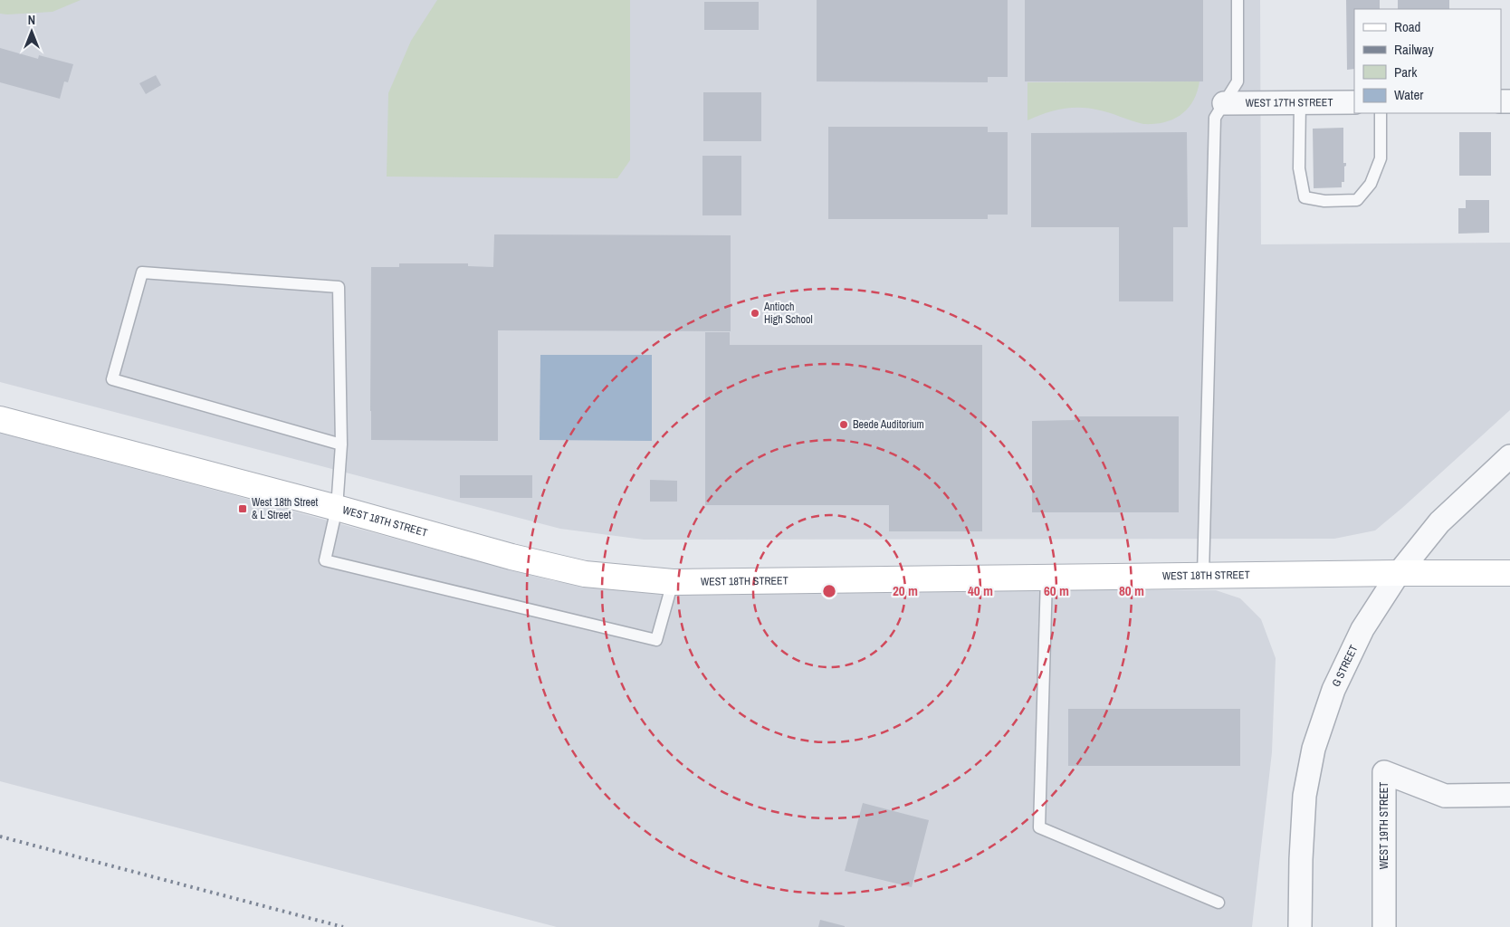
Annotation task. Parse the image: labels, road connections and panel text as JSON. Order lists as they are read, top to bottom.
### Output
{
  "streets": {
    "street": [
      "WEST 17TH STREET",
      "WEST 18TH STREET",
      "G STREET",
      "WEST 19TH STREET"
    ]
  },
  "crossings": [
    ["WEST 18TH STREET", "G STREET"]
  ],
  "places": {
    "other": ["Antioch High School", "Beede Auditorium"],
    "transit": ["West 18th Street & L Street"]
  },
  "legend": [
    "Road",
    "Railway",
    "Park",
    "Water"
  ],
  "north": "top",
  "rings": [
    "20 m",
    "40 m",
    "60 m",
    "80 m"
  ]
}
